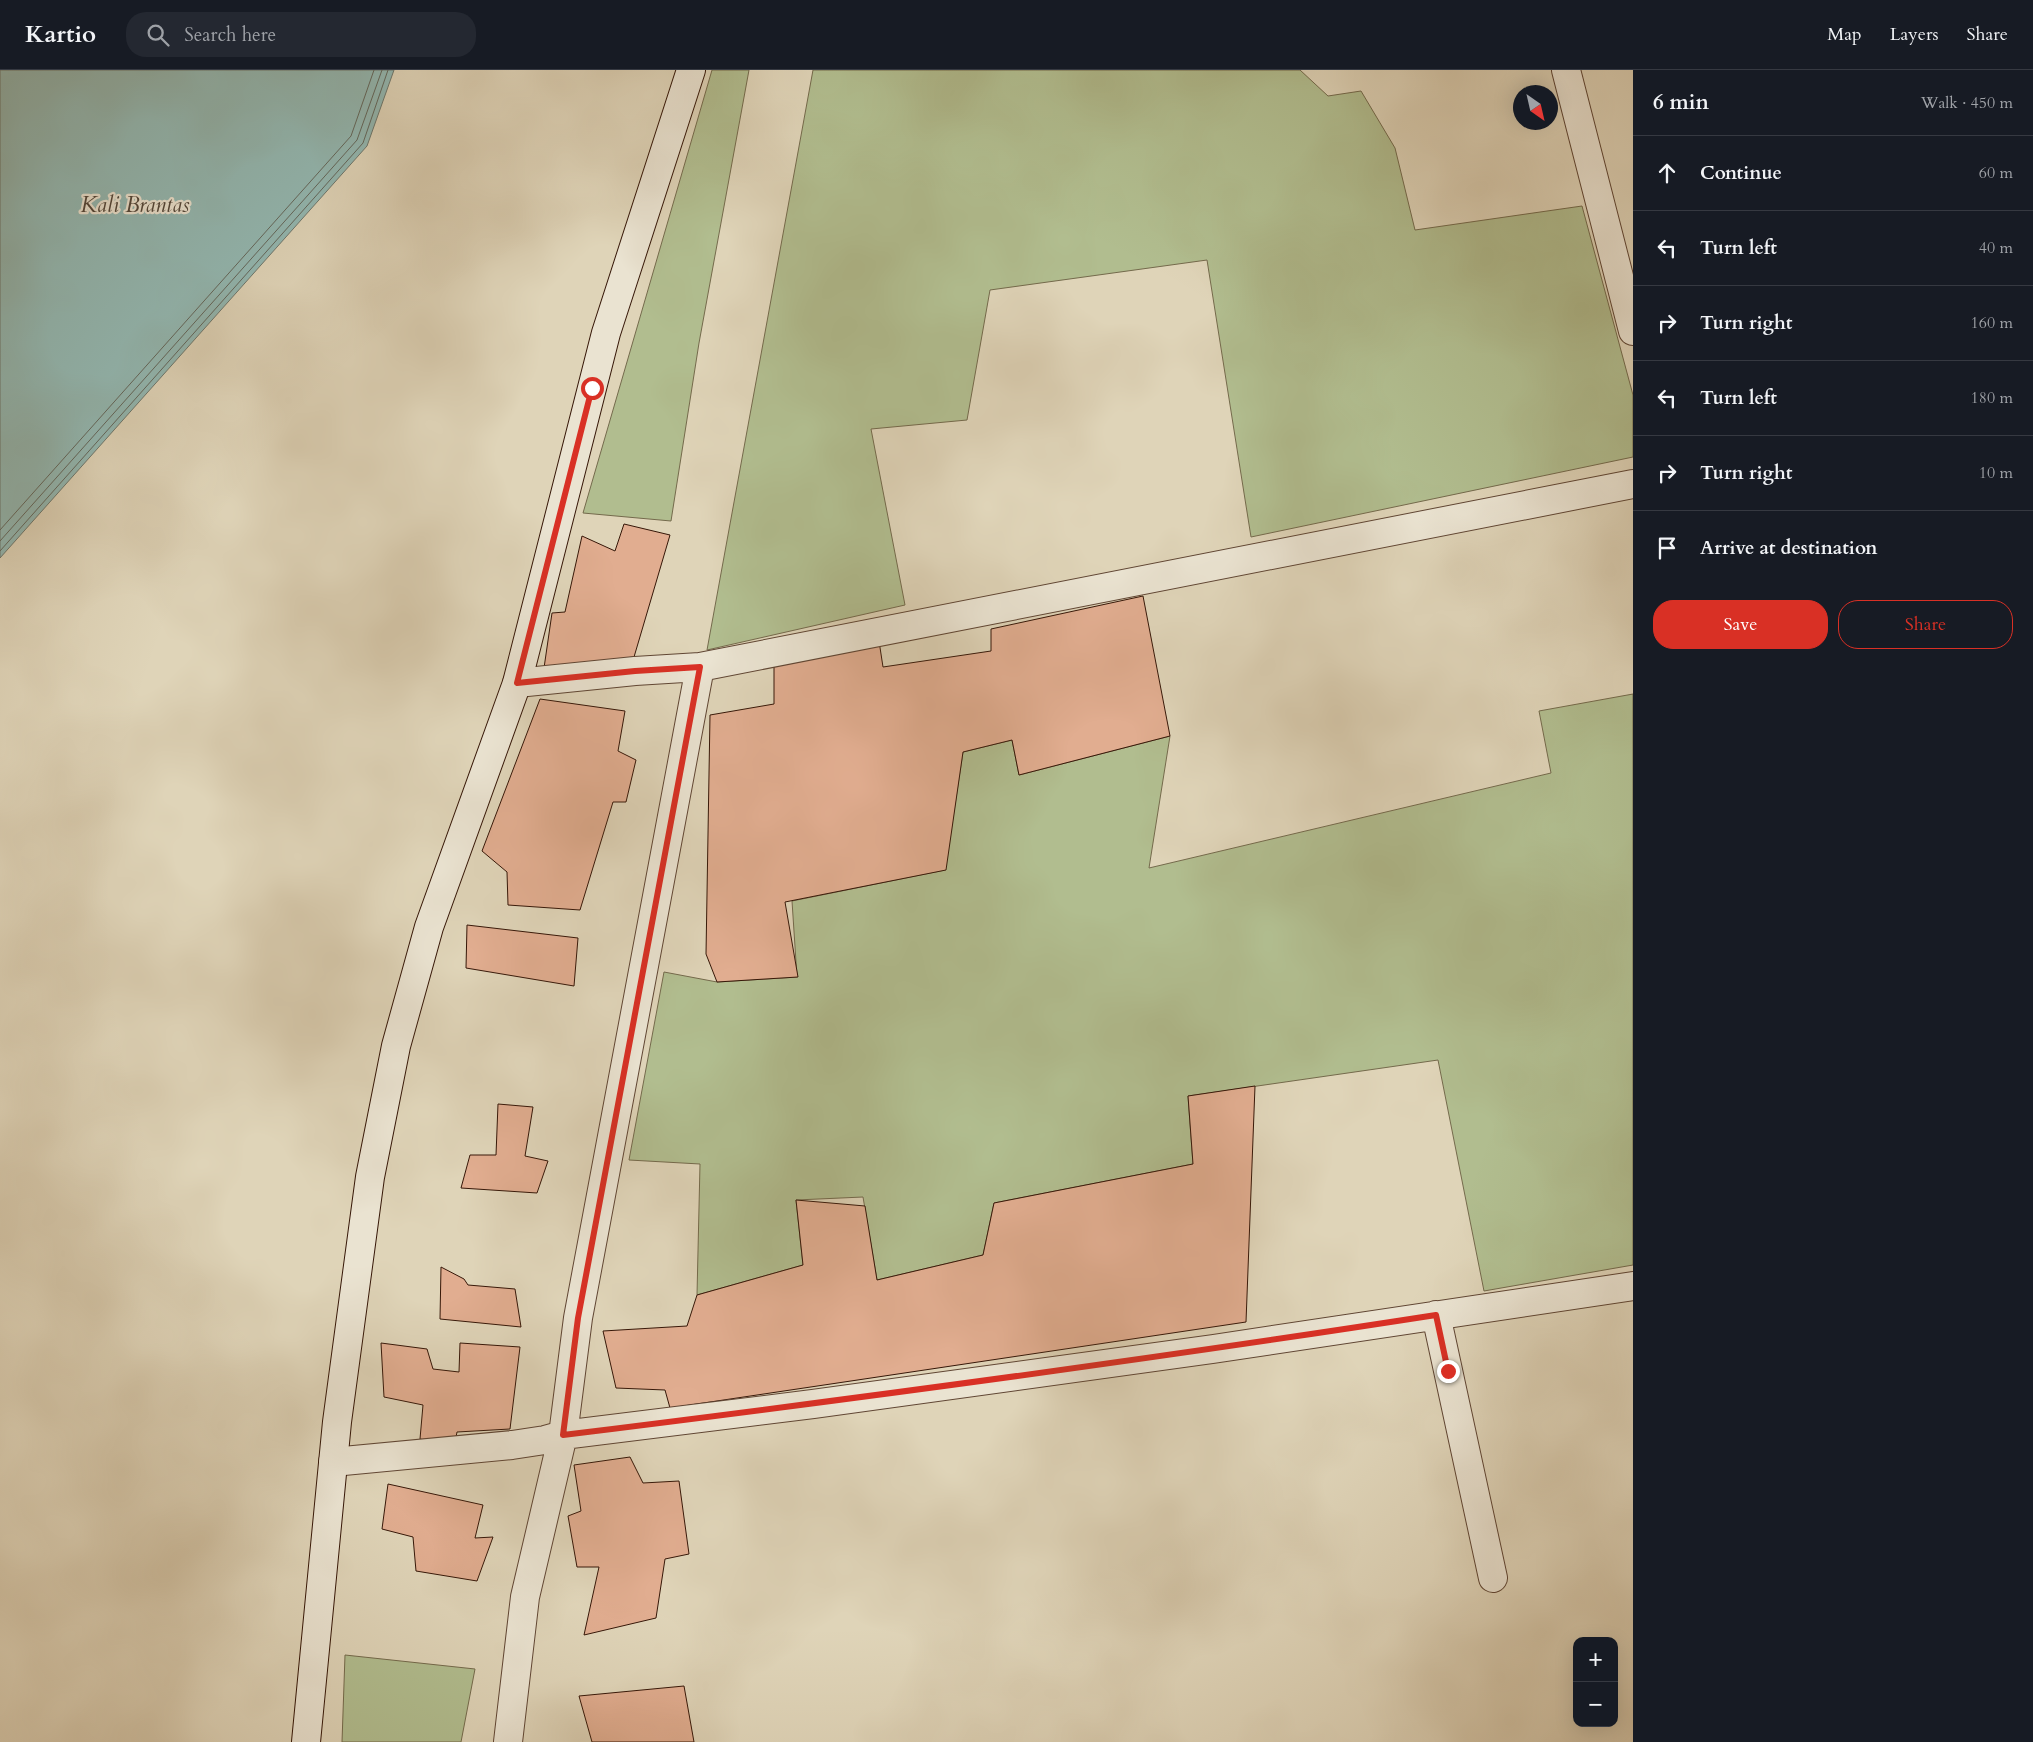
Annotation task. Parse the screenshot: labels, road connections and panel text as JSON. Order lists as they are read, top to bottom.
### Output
{
  "water": ["Kali Brantas"],
  "north": "bottom right",
  "page": {
    "header": "Kartio",
    "search": "Search here",
    "nav": ["Map", "Layers", "Share"],
    "heading": ["6 min", "Walk · 450 m"],
    "list": [
      ["Continue", "60 m"],
      ["Turn left", "40 m"],
      ["Turn right", "160 m"],
      ["Turn left", "180 m"],
      ["Turn right", "10 m"],
      "Arrive at destination"
    ],
    "buttons": ["Save", "Share"],
    "map_buttons": ["+", "−"]
  }
}
